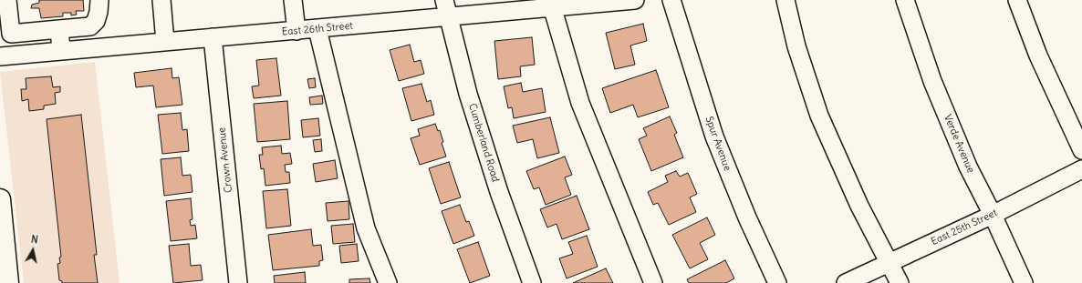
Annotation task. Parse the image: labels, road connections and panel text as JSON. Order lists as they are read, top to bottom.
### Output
{
  "streets": {
    "street": [
      "East 26th Street",
      "Cumberland Road",
      "Spur Avenue",
      "Verde Avenue",
      "Crown Avenue",
      "East 25th Street"
    ]
  },
  "crossings": [
    ["East 26th Street", "Cumberland Road"],
    ["East 26th Street", "Crown Avenue"],
    ["Verde Avenue", "East 25th Street"]
  ],
  "north": "top"
}
